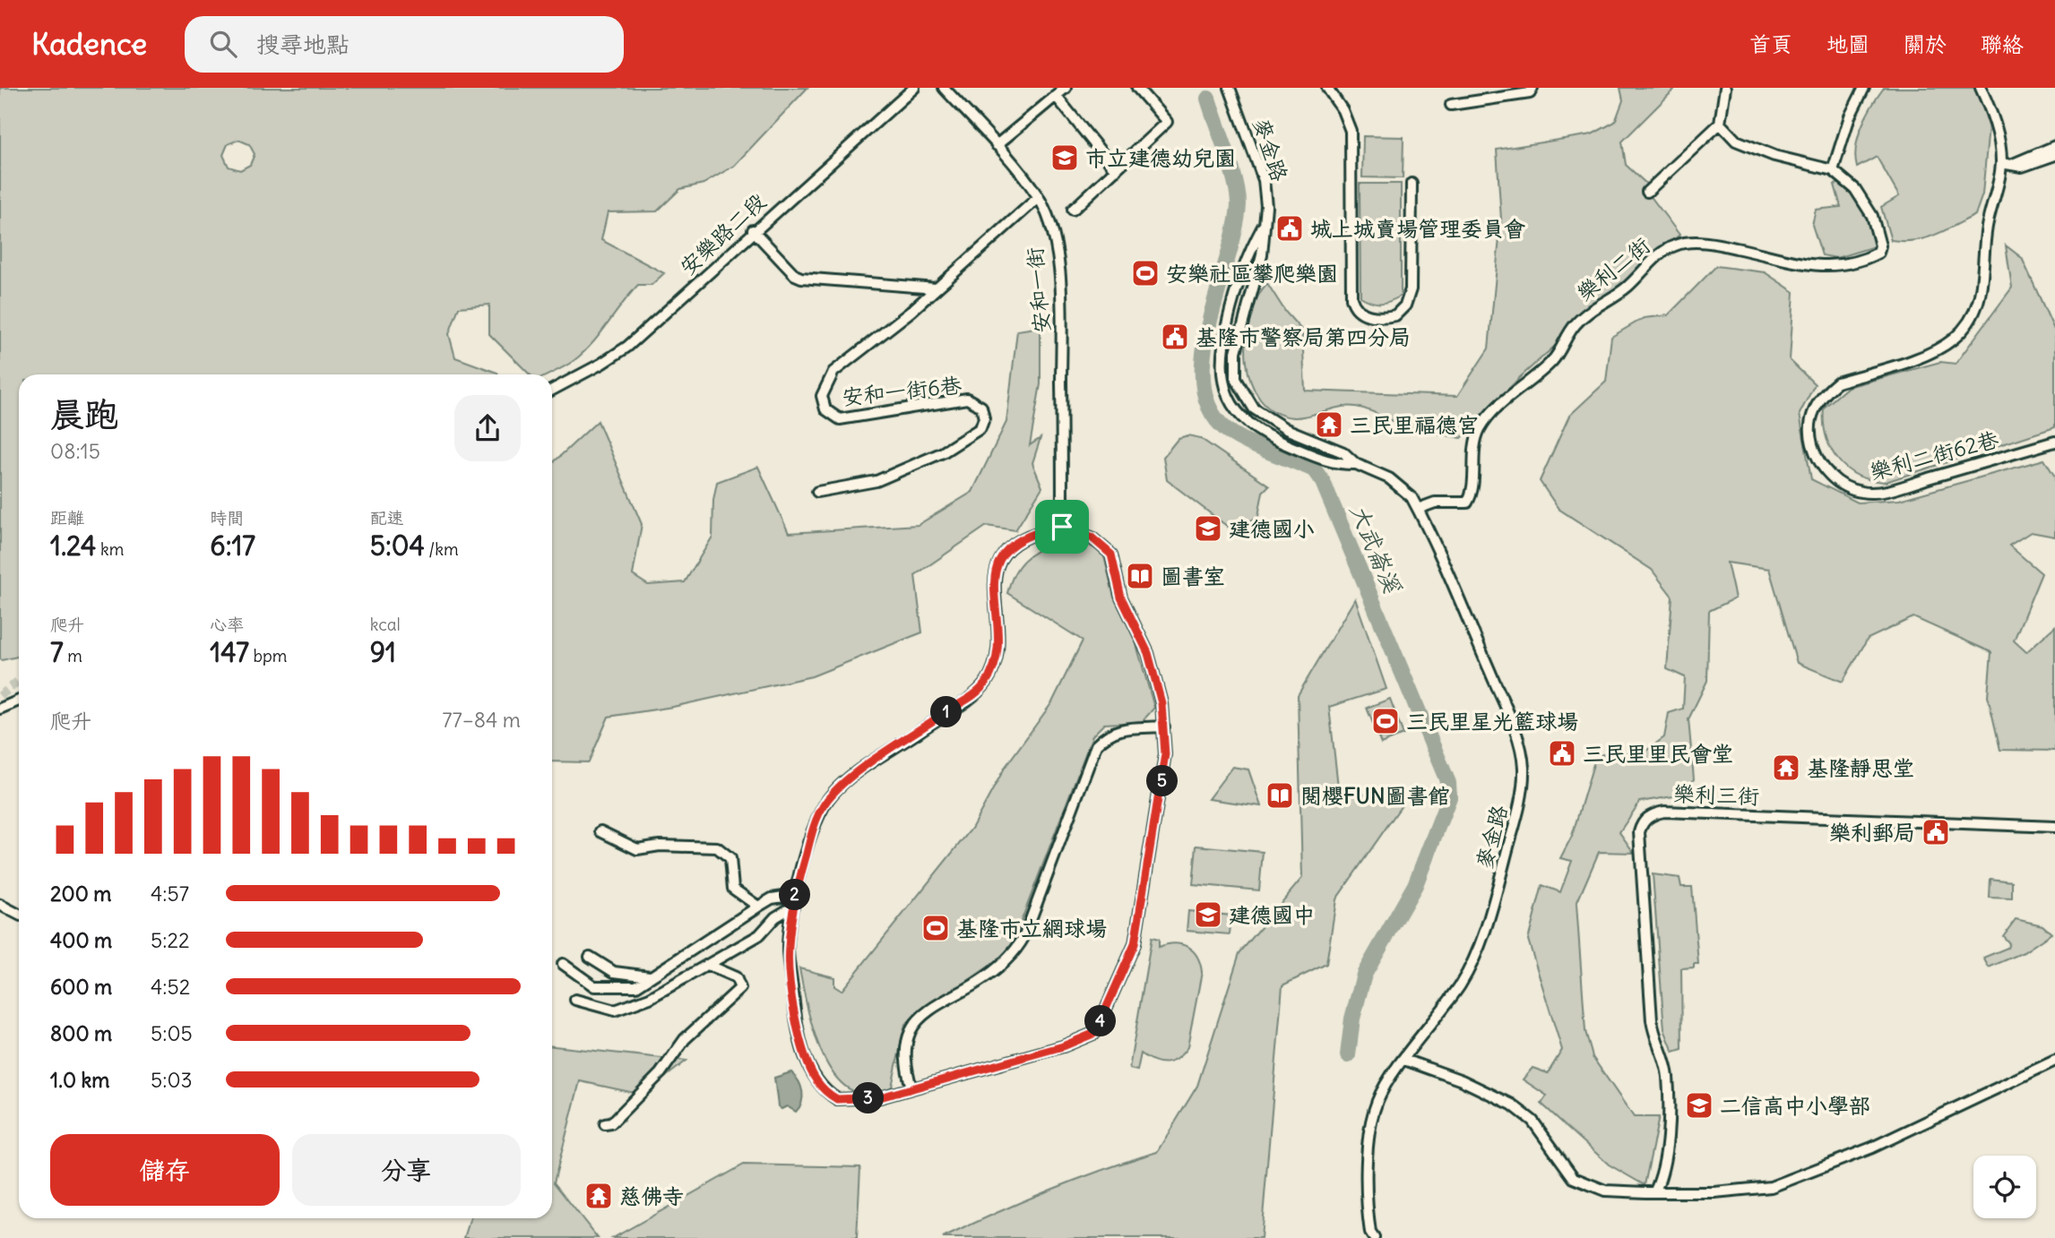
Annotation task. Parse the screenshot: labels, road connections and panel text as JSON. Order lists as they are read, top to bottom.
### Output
{
  "streets": {
    "street": [
      "麥金路",
      "安樂路二段",
      "樂利二街",
      "安和一街",
      "安和一街6巷",
      "樂利二街62巷",
      "樂利三街"
    ]
  },
  "crossings": [
    ["麥金路", "樂利二街"],
    ["安和一街", "安和一街6巷"]
  ],
  "water": ["大武崙溪"],
  "places": {
    "school or university": [
      "市立建德幼兒園",
      "建德國小",
      "建德國中",
      "二信高中小學部"
    ],
    "public building": [
      "城上城賣場管理委員會",
      "基隆市警察局第四分局",
      "三民里里民會堂",
      "樂利郵局"
    ],
    "sports": ["安樂社區攀爬樂園", "三民里星光籃球場", "基隆市立網球場"],
    "temple": ["三民里福德宮", "基隆靜思堂", "慈佛寺"],
    "library": ["圖書室", "閱櫻FUN圖書館"]
  },
  "page": {
    "header": "Kadence",
    "search": "搜尋地點",
    "nav": [
      "首頁",
      "地圖",
      "關於",
      "聯絡"
    ],
    "heading": ["晨跑", "08:15"],
    "stats": [
      ["距離", "1.24 km"],
      ["時間", "6:17"],
      ["配速", "5:04 /km"],
      ["爬升", "7 m"],
      ["心率", "147 bpm"],
      ["kcal", "91"]
    ],
    "chart": ["爬升", "77–84 m"],
    "pins": [
      "1",
      "5",
      "2",
      "4",
      "3"
    ],
    "list": [
      {
        "name": "200 m",
        "note": "4:57"
      },
      {
        "name": "400 m",
        "note": "5:22"
      },
      {
        "name": "600 m",
        "note": "4:52"
      },
      {
        "name": "800 m",
        "note": "5:05"
      },
      {
        "name": "1.0 km",
        "note": "5:03"
      }
    ],
    "buttons": ["儲存", "分享"]
  }
}
